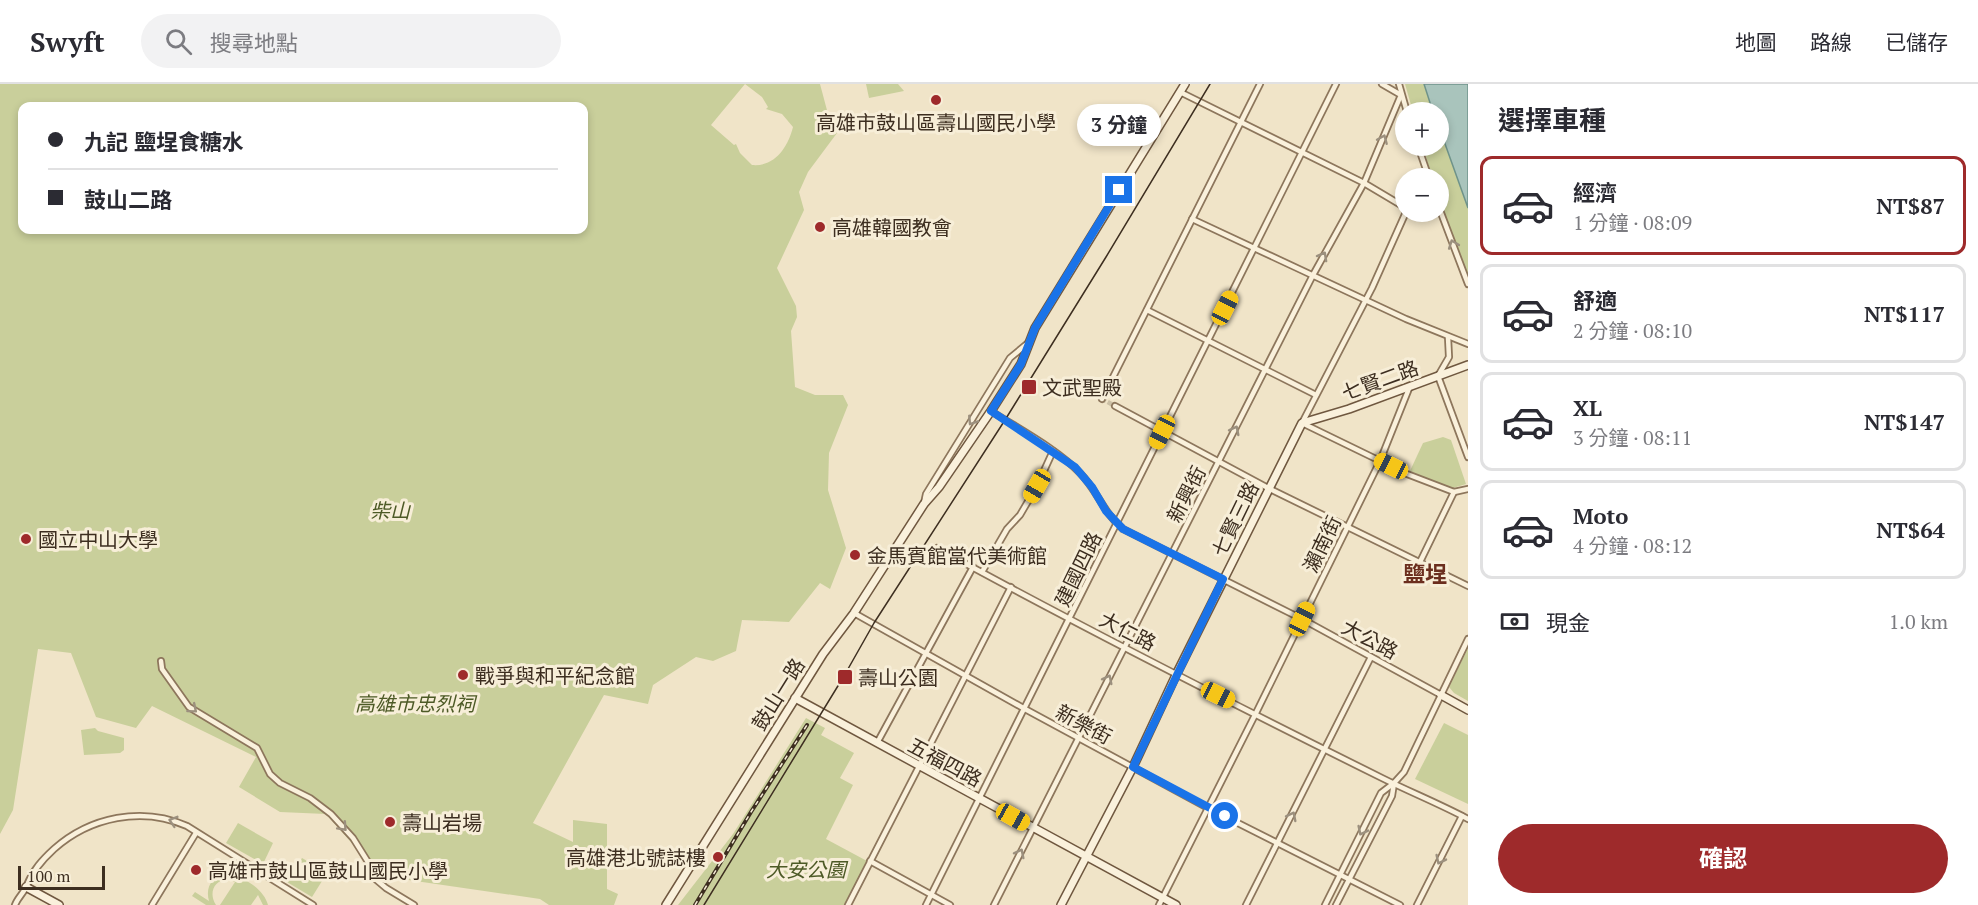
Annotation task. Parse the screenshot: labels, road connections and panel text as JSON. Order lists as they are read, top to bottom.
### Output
{
  "streets": {
    "street": [
      "七賢二路",
      "新興街",
      "七賢三路",
      "瀨南街",
      "建國四路",
      "大仁路",
      "大公路",
      "鼓山一路",
      "新樂街",
      "五福四路"
    ]
  },
  "crossings": [
    ["七賢二路", "七賢三路"],
    ["七賢二路", "瀨南街"],
    ["新興街", "大仁路"],
    ["新興街", "大公路"],
    ["新興街", "新樂街"],
    ["新興街", "五福四路"],
    ["七賢三路", "大仁路"],
    ["七賢三路", "大公路"],
    ["七賢三路", "新樂街"],
    ["七賢三路", "五福四路"],
    ["瀨南街", "大仁路"],
    ["瀨南街", "大公路"],
    ["瀨南街", "新樂街"],
    ["瀨南街", "五福四路"],
    ["建國四路", "大仁路"],
    ["建國四路", "大公路"],
    ["建國四路", "新樂街"],
    ["建國四路", "五福四路"],
    ["大公路", "鼓山一路"],
    ["鼓山一路", "新樂街"],
    ["鼓山一路", "五福四路"]
  ],
  "one_way": ["新興街"],
  "districts": ["鹽埕"],
  "parks": ["柴山", "高雄市忠烈祠", "大安公園"],
  "places": {
    "other": [
      "高雄市鼓山區壽山國民小學",
      "高雄韓國教會",
      "國立中山大學",
      "金馬賓館當代美術館",
      "戰爭與和平紀念館",
      "壽山岩場",
      "高雄港北號誌樓",
      "高雄市鼓山區鼓山國民小學"
    ],
    "transit": ["文武聖殿", "壽山公園"]
  },
  "scale_bar": "100 m",
  "page": {
    "header": "Swyft",
    "search": "搜尋地點",
    "nav": ["地圖", "路線", "已儲存"],
    "heading": "選擇車種",
    "map_buttons": ["+", "−"],
    "banner": ["九記 鹽埕食糖水", "鼓山二路"],
    "bubble": "3 分鐘",
    "list": [
      {
        "name": "經濟",
        "note": "1 分鐘 · 08:09",
        "value": "NT$87"
      },
      {
        "name": "舒適",
        "note": "2 分鐘 · 08:10",
        "value": "NT$117"
      },
      {
        "name": "XL",
        "note": "3 分鐘 · 08:11",
        "value": "NT$147"
      },
      {
        "name": "Moto",
        "note": "4 分鐘 · 08:12",
        "value": "NT$64"
      }
    ],
    "pay": ["現金", "1.0 km"],
    "buttons": "確認",
    "scale": "100 m"
  }
}
